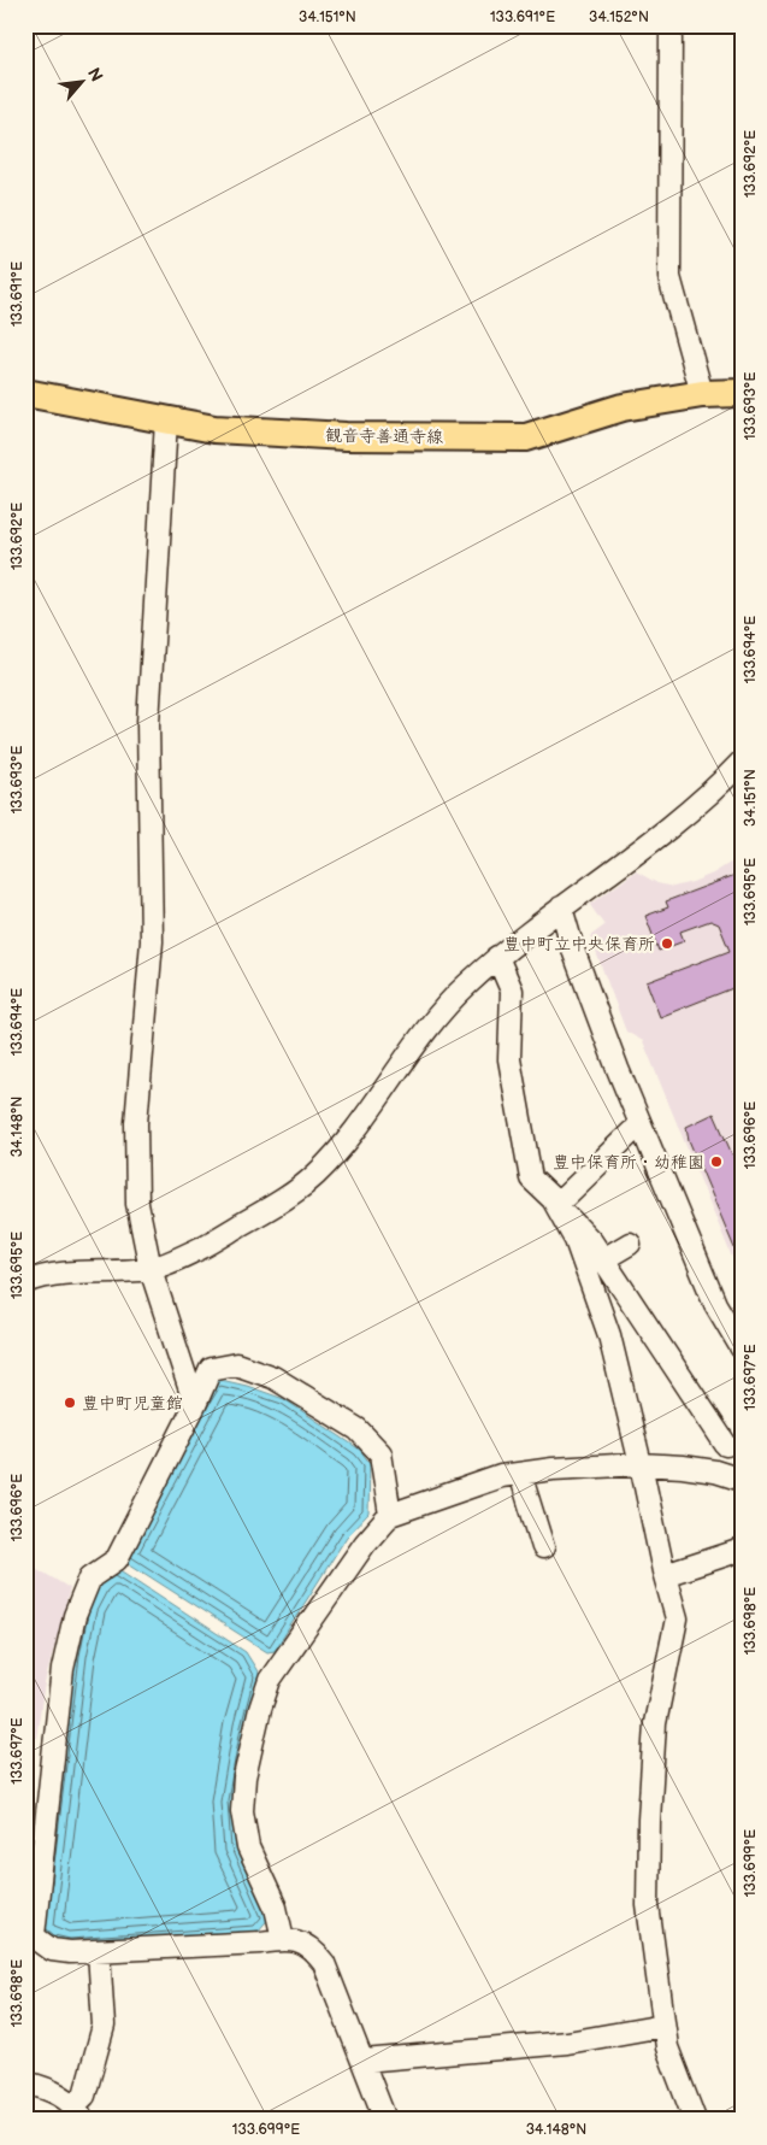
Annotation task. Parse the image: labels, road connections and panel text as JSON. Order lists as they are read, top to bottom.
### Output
{
  "streets": {
    "main road": ["観音寺善通寺線"]
  },
  "places": ["豊中町立中央保育所", "豊中保育所・幼稚園", "豊中町児童館"],
  "north": "top right",
  "coordinates": [
    "34.151°N",
    "133.691°E",
    "34.152°N",
    "133.692°E",
    "133.693°E",
    "133.694°E",
    "133.695°E",
    "34.148°N",
    "133.696°E",
    "133.697°E",
    "133.698°E",
    "133.699°E"
  ]
}
